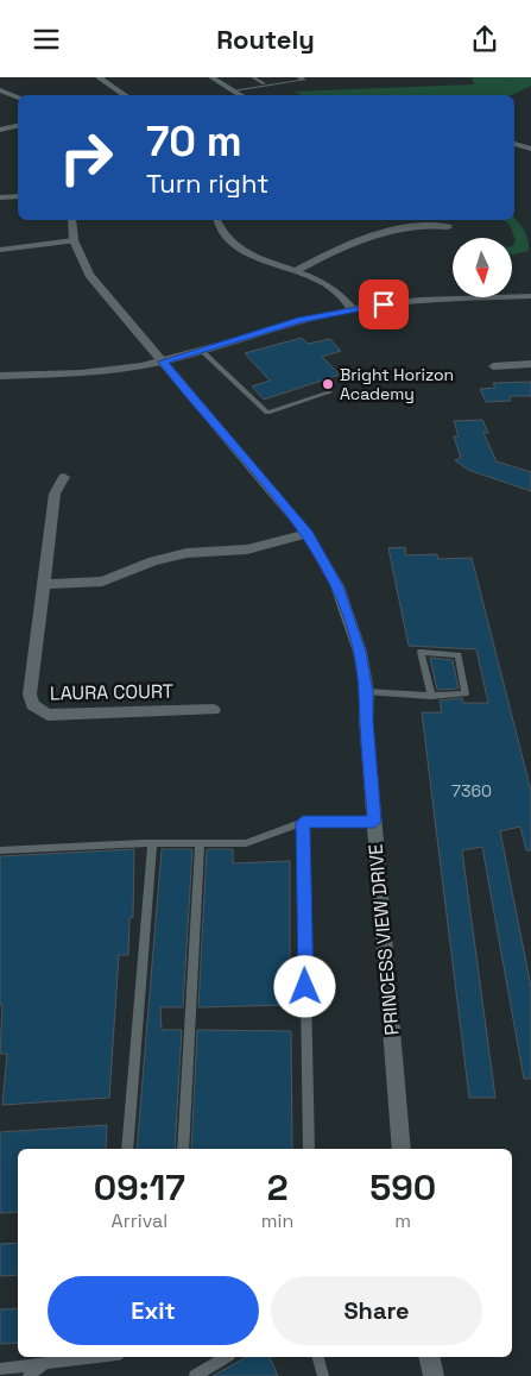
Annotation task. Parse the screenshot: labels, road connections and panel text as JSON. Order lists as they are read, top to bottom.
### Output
{
  "streets": {
    "street": ["LAURA COURT", "PRINCESS VIEW DRIVE"]
  },
  "places": ["Bright Horizon Academy"],
  "house_numbers": ["7360"],
  "north": "bottom",
  "page": {
    "header": "Routely",
    "turn": ["70 m", "Turn right"],
    "eta": [
      "09:17",
      "Arrival",
      "2",
      "min",
      "590",
      "m"
    ],
    "buttons": ["Exit", "Share"]
  }
}
